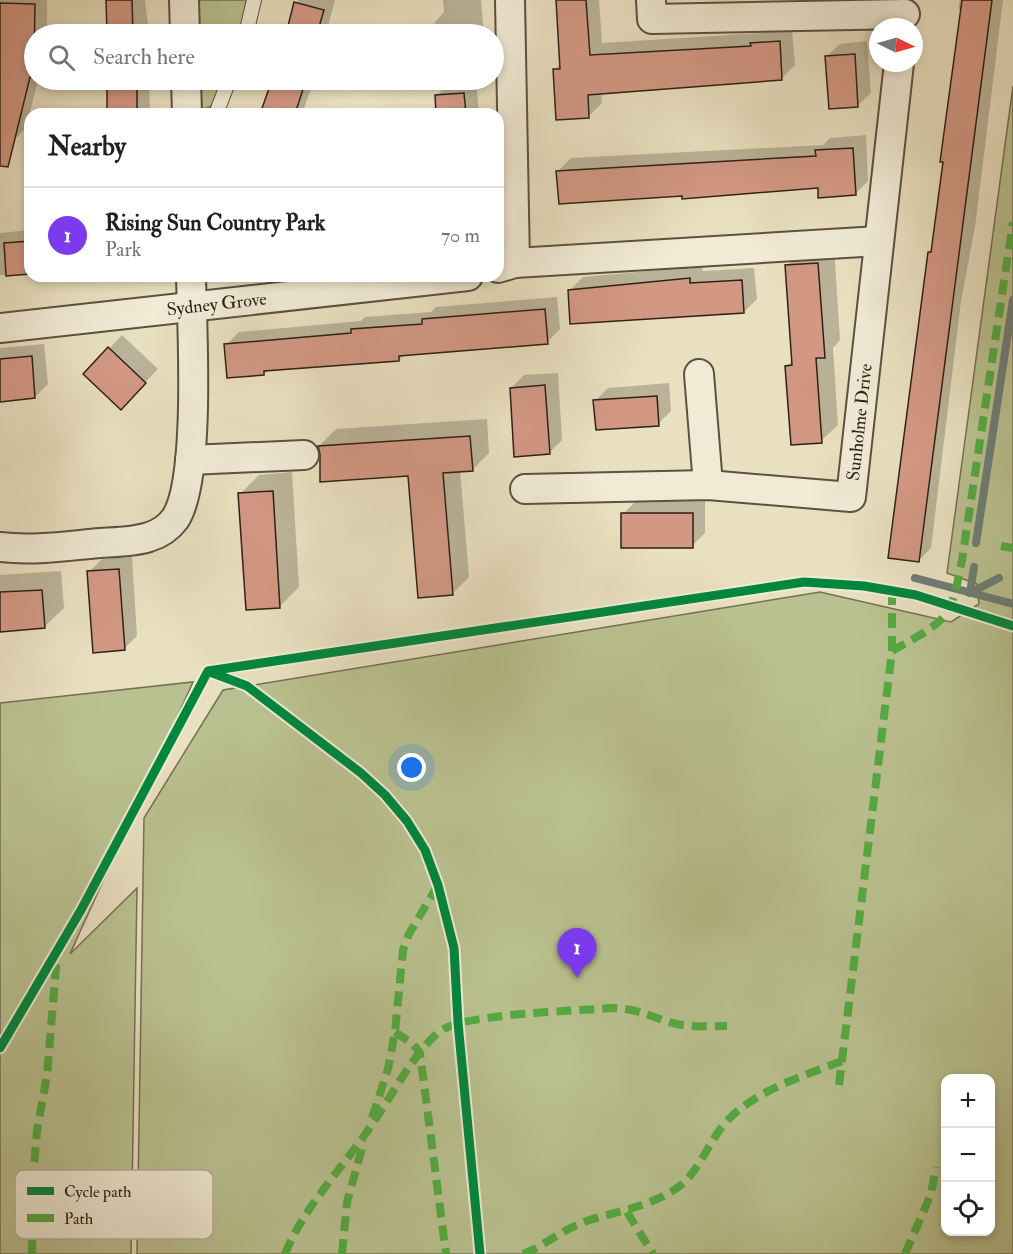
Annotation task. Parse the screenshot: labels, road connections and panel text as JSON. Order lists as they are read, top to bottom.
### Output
{
  "streets": {
    "street": ["Sydney Grove", "Sunholme Drive"]
  },
  "legend": ["Cycle path", "Path"],
  "north": "right",
  "page": {
    "search": "Search here",
    "heading": "Nearby",
    "list": [
      {
        "mark": "1",
        "name": "Rising Sun Country Park",
        "note": "Park",
        "value": "70 m"
      }
    ],
    "pins": "1",
    "map_buttons": ["+", "−"]
  }
}
